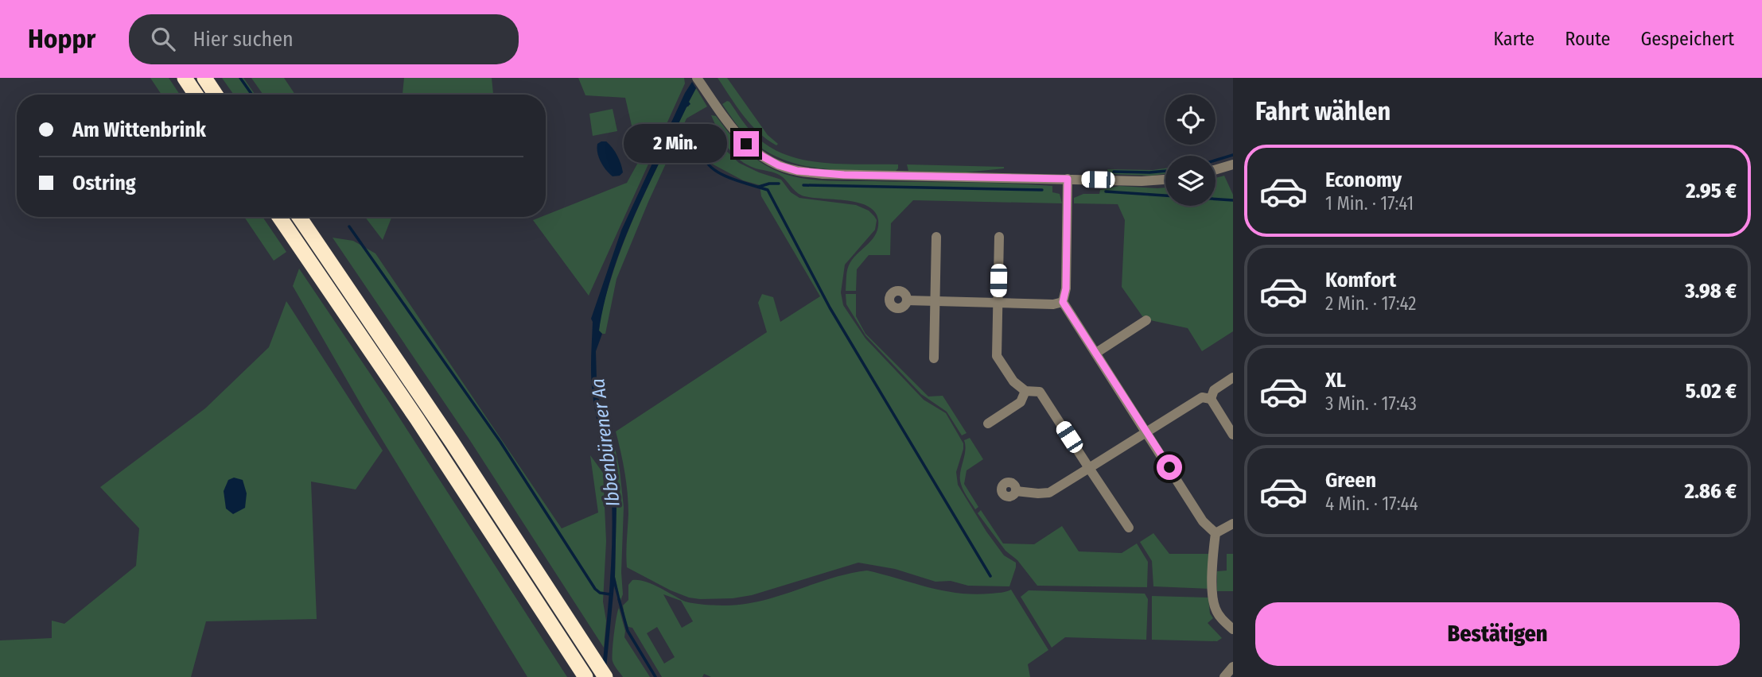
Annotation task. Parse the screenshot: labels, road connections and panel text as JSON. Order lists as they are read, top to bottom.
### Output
{
  "water": ["Ibbenbürener Aa"],
  "page": {
    "header": "Hoppr",
    "search": "Hier suchen",
    "nav": ["Karte", "Route", "Gespeichert"],
    "heading": "Fahrt wählen",
    "banner": ["Am Wittenbrink", "Ostring"],
    "bubble": "2 Min.",
    "list": [
      {
        "name": "Economy",
        "note": "1 Min. · 17:41",
        "value": "2.95 €"
      },
      {
        "name": "Komfort",
        "note": "2 Min. · 17:42",
        "value": "3.98 €"
      },
      {
        "name": "XL",
        "note": "3 Min. · 17:43",
        "value": "5.02 €"
      },
      {
        "name": "Green",
        "note": "4 Min. · 17:44",
        "value": "2.86 €"
      }
    ],
    "buttons": "Bestätigen"
  }
}
